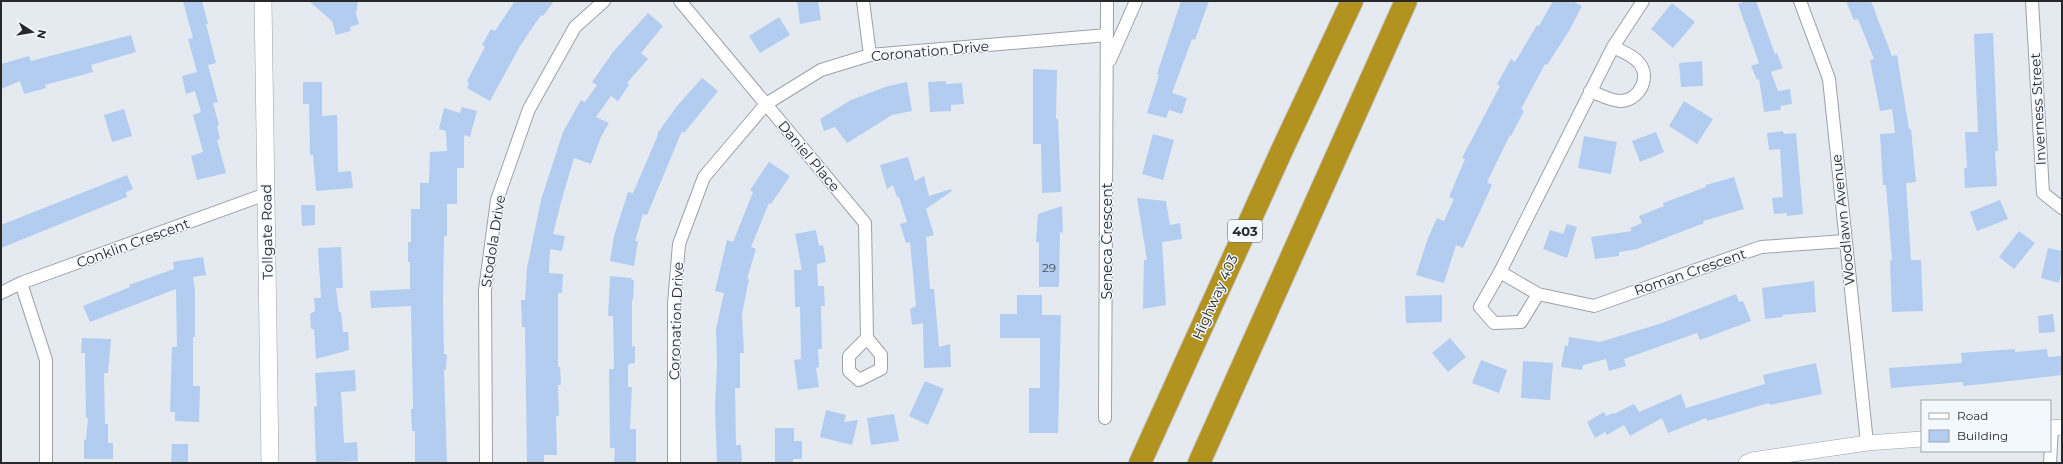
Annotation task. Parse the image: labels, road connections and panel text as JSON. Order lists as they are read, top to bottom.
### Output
{
  "streets": {
    "highway": ["403", "Highway 403"],
    "main road": ["Tollgate Road"],
    "street": [
      "Coronation Drive",
      "Inverness Street",
      "Daniel Place",
      "Woodlawn Avenue",
      "Stodola Drive",
      "Seneca Crescent",
      "Conklin Crescent",
      "Roman Crescent"
    ]
  },
  "crossings": [
    ["Coronation Drive", "Daniel Place"],
    ["Coronation Drive", "Seneca Crescent"],
    ["Woodlawn Avenue", "Roman Crescent"],
    ["Tollgate Road", "Conklin Crescent"]
  ],
  "house_numbers": ["29"],
  "legend": ["Road", "Building"],
  "north": "right"
}
